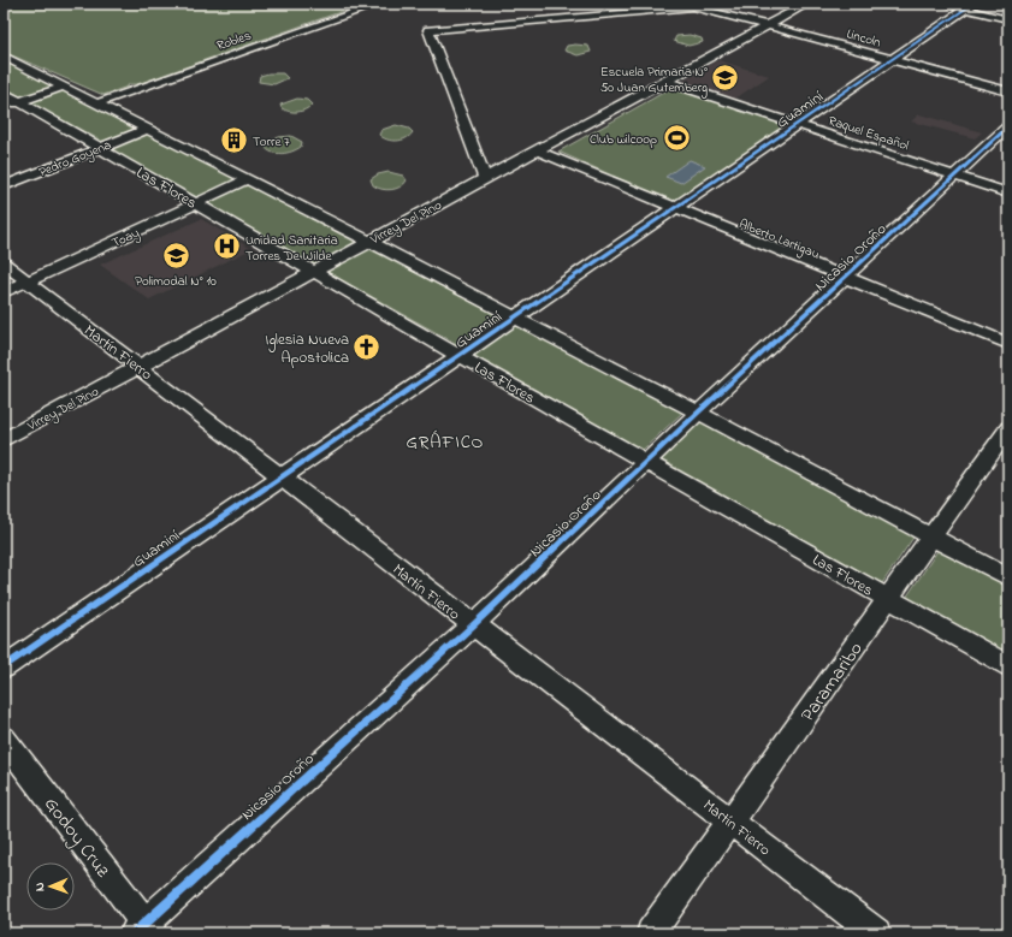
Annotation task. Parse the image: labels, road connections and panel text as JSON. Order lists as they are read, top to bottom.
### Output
{
  "streets": {
    "street": [
      "Lincoln",
      "Robles",
      "Guaminí",
      "Raquel Español",
      "Pedro Goyena",
      "Las Flores",
      "Virrey Del Pino",
      "Toay",
      "Alberto Lartigau",
      "Nicasio Oroño",
      "Martín Fierro",
      "Paramaribo",
      "Godoy Cruz"
    ]
  },
  "crossings": [
    ["Lincoln", "Guaminí"],
    ["Lincoln", "Virrey Del Pino"],
    ["Guaminí", "Raquel Español"],
    ["Guaminí", "Las Flores"],
    ["Guaminí", "Alberto Lartigau"],
    ["Guaminí", "Martín Fierro"],
    ["Raquel Español", "Virrey Del Pino"],
    ["Raquel Español", "Nicasio Oroño"],
    ["Pedro Goyena", "Las Flores"],
    ["Las Flores", "Virrey Del Pino"],
    ["Las Flores", "Toay"],
    ["Las Flores", "Nicasio Oroño"],
    ["Las Flores", "Paramaribo"],
    ["Virrey Del Pino", "Alberto Lartigau"],
    ["Virrey Del Pino", "Martín Fierro"],
    ["Toay", "Martín Fierro"],
    ["Alberto Lartigau", "Nicasio Oroño"],
    ["Nicasio Oroño", "Martín Fierro"],
    ["Nicasio Oroño", "Godoy Cruz"],
    ["Martín Fierro", "Paramaribo"]
  ],
  "districts": ["GRÁFICO"],
  "places": {
    "school or university": ["Escuela Primaria N° 50 Juan Gutemberg", "Polimodal N° 10"],
    "sports": ["Club wilcoop"],
    "building": ["Torre 7"],
    "hospital": ["Unidad Sanitaria Torres De Wilde"],
    "church": ["Iglesia Nueva Apostolica"]
  },
  "north": "left"
}
